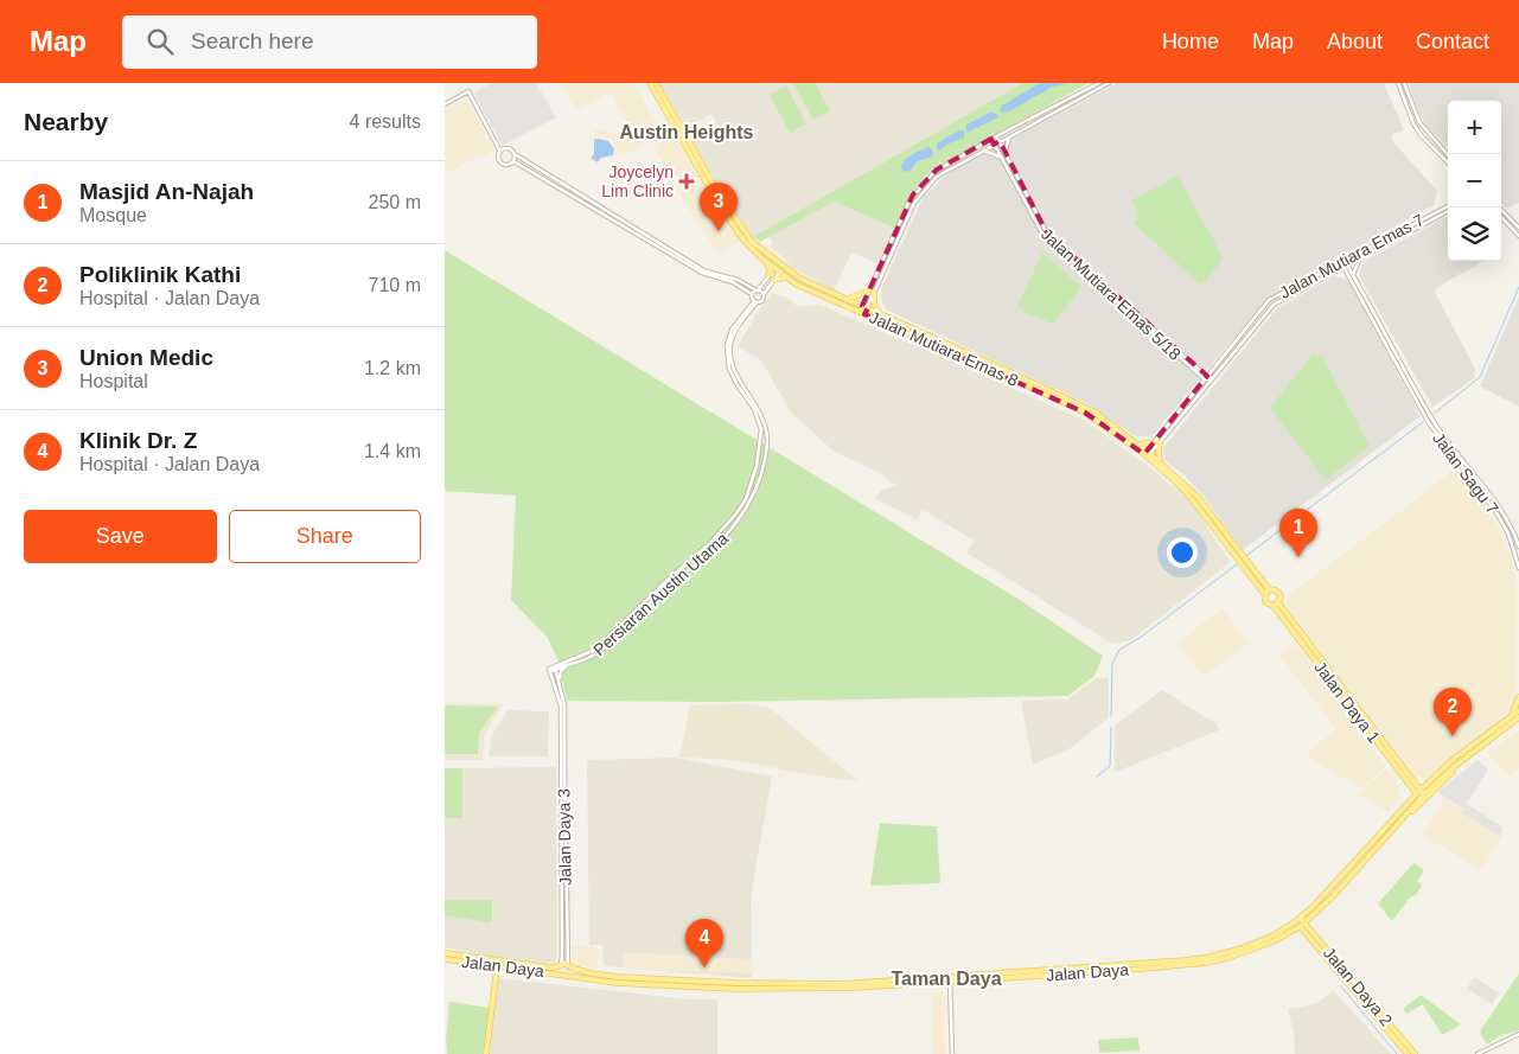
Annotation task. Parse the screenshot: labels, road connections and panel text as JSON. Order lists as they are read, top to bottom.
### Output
{
  "streets": {
    "main road": [
      "Jalan Mutiara Emas 8",
      "Jalan Daya 1",
      "Jalan Daya",
      "Jalan Daya 2"
    ],
    "street": [
      "Jalan Mutiara Emas 7",
      "Jalan Mutiara Emas 5/18",
      "Jalan Sagu 7",
      "Persiaran Austin Utama",
      "Jalan Daya 3"
    ]
  },
  "crossings": [
    ["Jalan Mutiara Emas 7", "Jalan Mutiara Emas 5/18"],
    ["Jalan Mutiara Emas 7", "Jalan Mutiara Emas 8"],
    ["Jalan Mutiara Emas 7", "Jalan Sagu 7"],
    ["Jalan Mutiara Emas 8", "Jalan Daya 1"],
    ["Persiaran Austin Utama", "Jalan Daya 3"],
    ["Jalan Daya 1", "Jalan Daya"],
    ["Jalan Daya 3", "Jalan Daya"],
    ["Jalan Daya", "Jalan Daya 2"]
  ],
  "districts": ["Austin Heights", "Taman Daya"],
  "places": {
    "health": ["Joycelyn Lim Clinic"]
  },
  "page": {
    "header": "Map",
    "search": "Search here",
    "nav": [
      "Home",
      "Map",
      "About",
      "Contact"
    ],
    "heading": ["Nearby", "4 results"],
    "map_buttons": ["+", "−"],
    "list": [
      {
        "mark": "1",
        "name": "Masjid An-Najah",
        "note": "Mosque",
        "value": "250 m"
      },
      {
        "mark": "2",
        "name": "Poliklinik Kathi",
        "note": "Hospital · Jalan Daya",
        "value": "710 m"
      },
      {
        "mark": "3",
        "name": "Union Medic",
        "note": "Hospital",
        "value": "1.2 km"
      },
      {
        "mark": "4",
        "name": "Klinik Dr. Z",
        "note": "Hospital · Jalan Daya",
        "value": "1.4 km"
      }
    ],
    "pins": [
      "3",
      "1",
      "2",
      "4"
    ],
    "buttons": ["Save", "Share"]
  }
}
